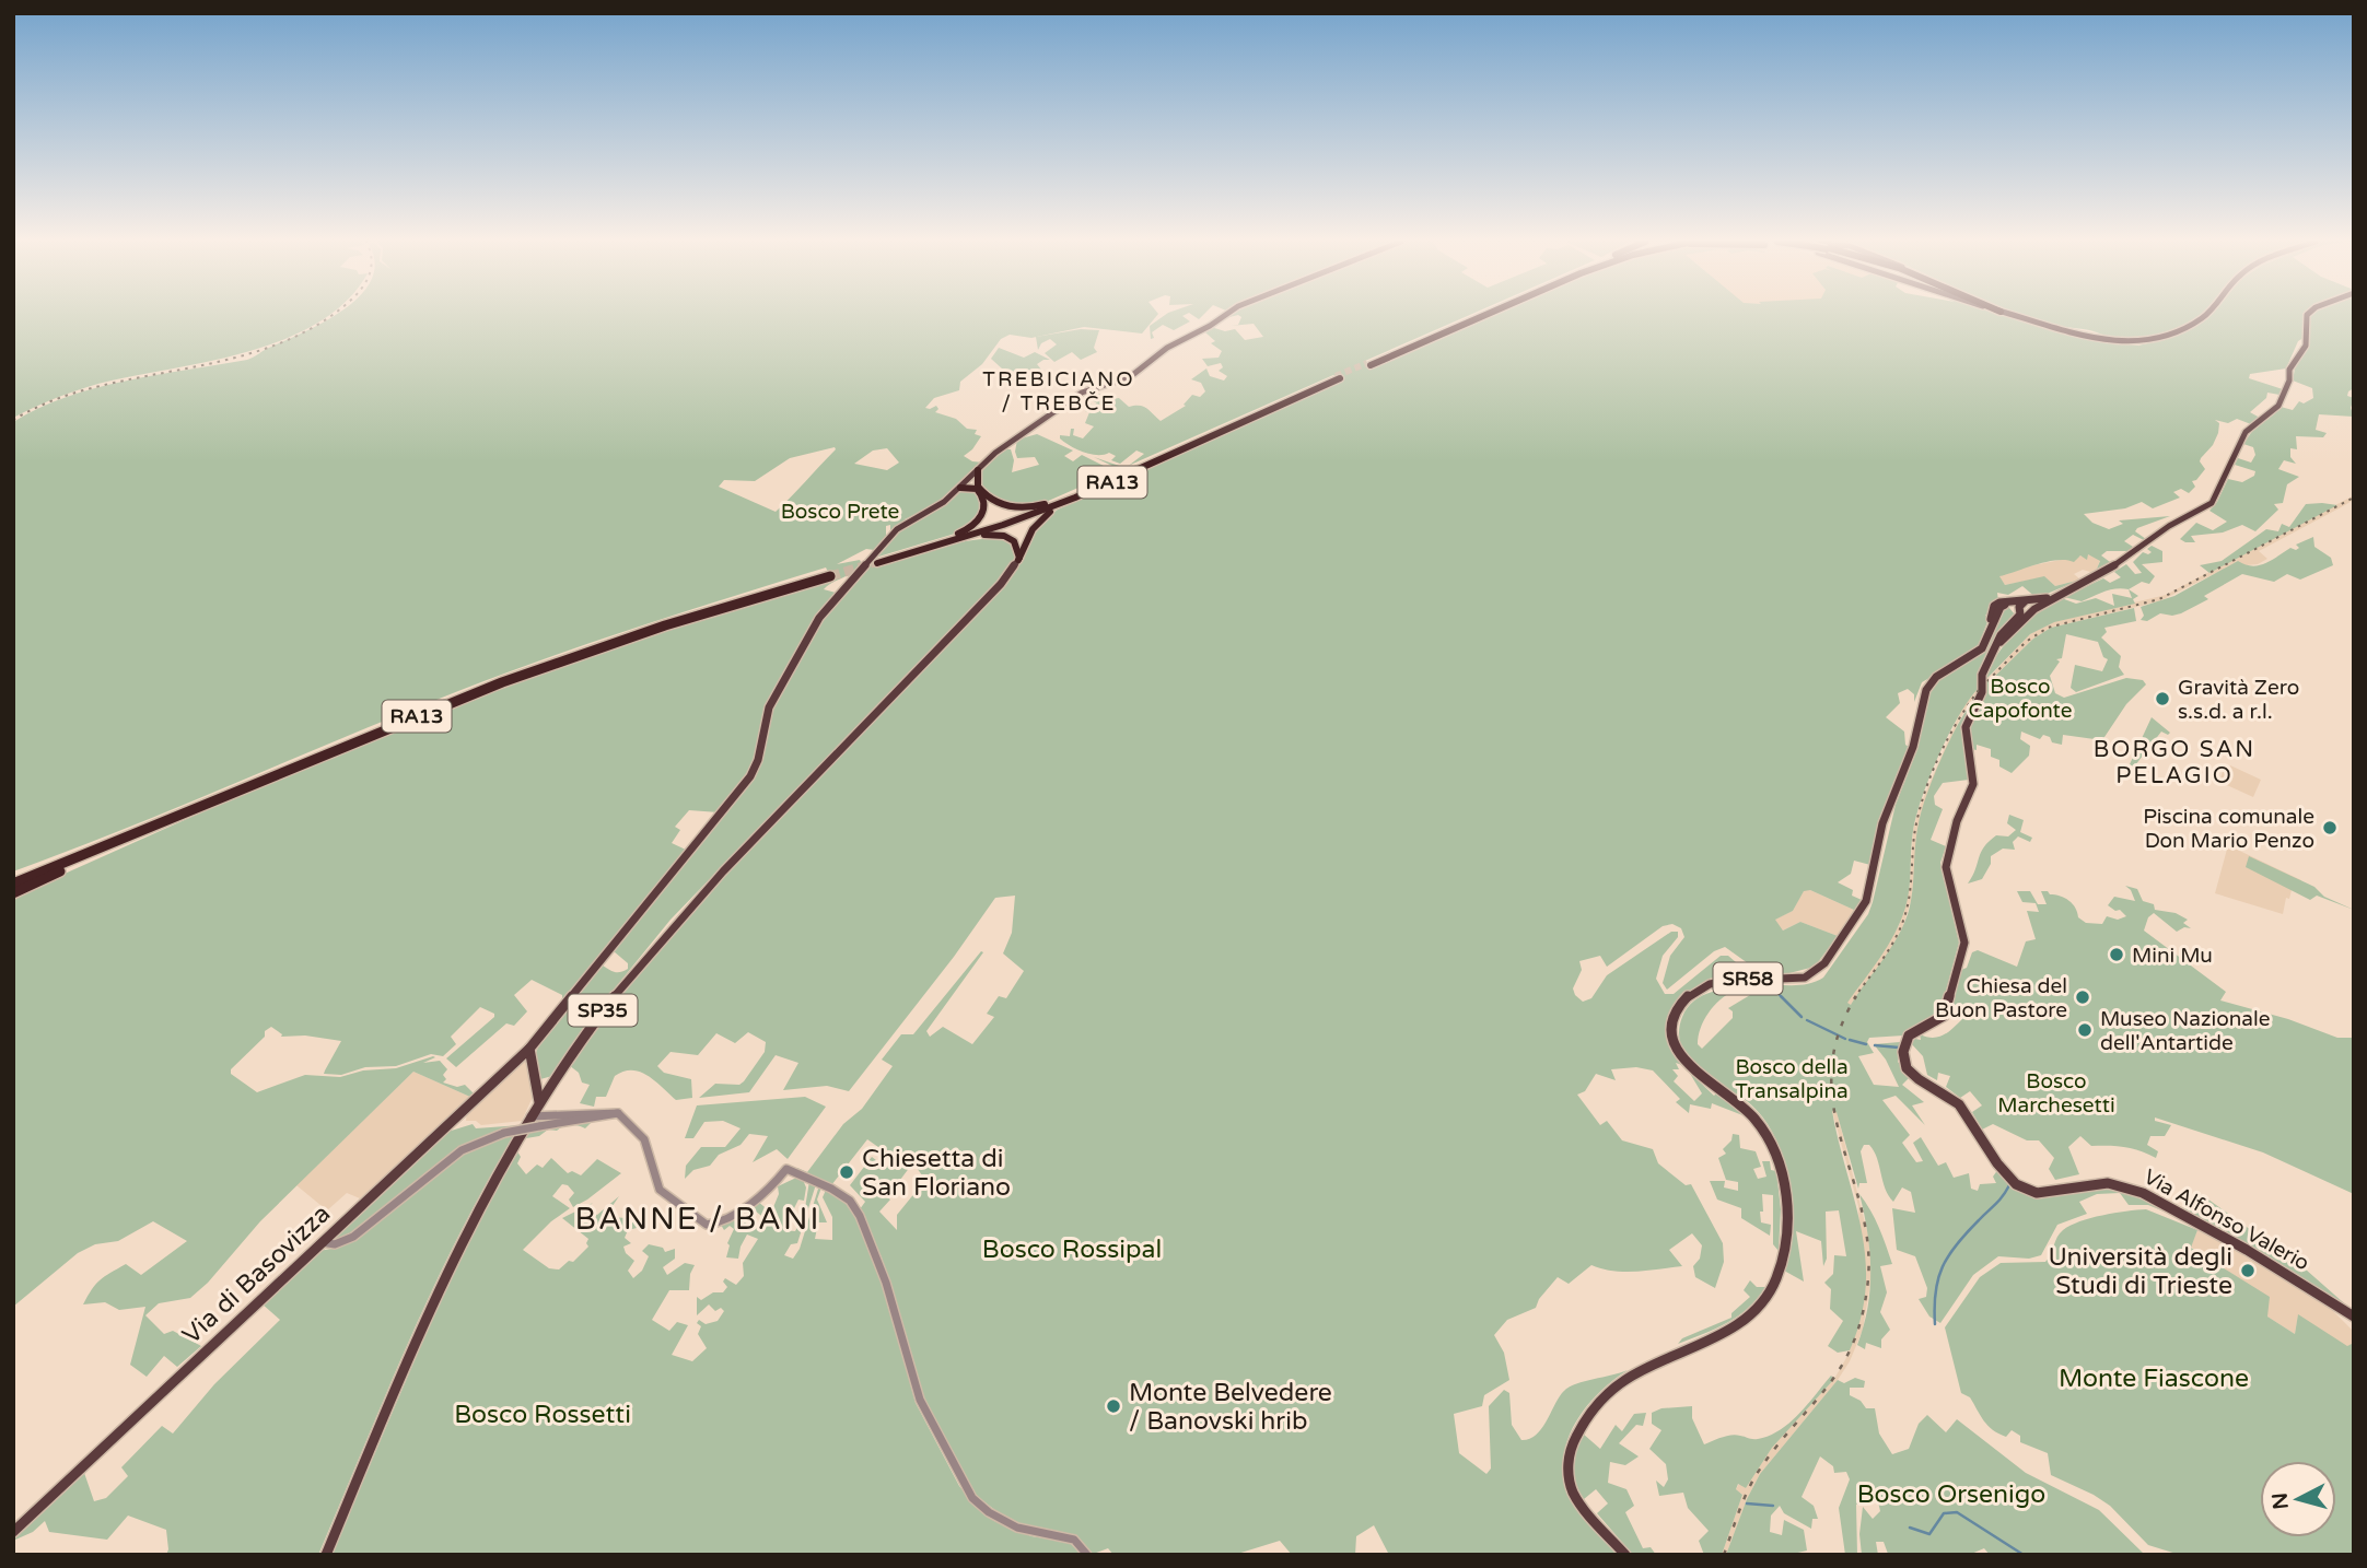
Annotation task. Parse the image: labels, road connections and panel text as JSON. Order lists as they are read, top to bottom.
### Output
{
  "streets": {
    "highway": ["RA13"],
    "main road": [
      "SR58",
      "SP35",
      "Via Alfonso Valerio",
      "Via di Basovizza"
    ]
  },
  "districts": ["TREBICIANO / TREBČE", "BORGO SAN PELAGIO", "BANNE / BANI"],
  "parks": [
    "Bosco Prete",
    "Bosco Capofonte",
    "Bosco della Transalpina",
    "Bosco Marchesetti",
    "Bosco Rossipal",
    "Monte Fiascone",
    "Bosco Rossetti",
    "Bosco Orsenigo"
  ],
  "places": [
    "Gravità Zero s.s.d. a r.l.",
    "Piscina comunale Don Mario Penzo",
    "Mini Mu",
    "Chiesa del Buon Pastore",
    "Museo Nazionale dell'Antartide",
    "Chiesetta di San Floriano",
    "Università degli Studi di Trieste",
    "Monte Belvedere / Banovski hrib"
  ],
  "north": "left"
}
